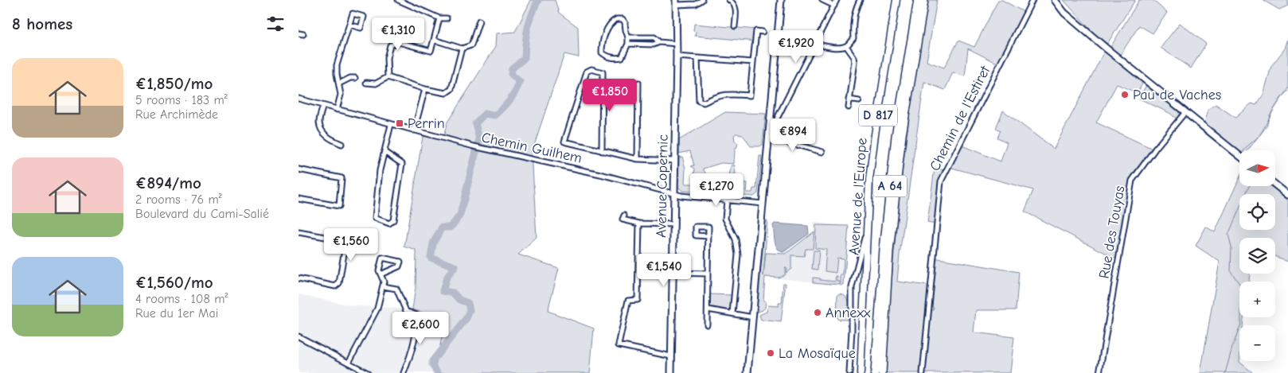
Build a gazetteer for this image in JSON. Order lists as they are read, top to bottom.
{
  "streets": {
    "highway": ["A 64"],
    "main road": ["D 817", "Avenue de l'Europe"],
    "street": [
      "Chemin de l'Estiret",
      "Chemin Guilhem",
      "Avenue Copernic",
      "Rue des Touyas"
    ]
  },
  "crossings": [
    ["Chemin Guilhem", "Avenue Copernic"]
  ],
  "places": {
    "other": ["Pau de Vaches", "Annexx", "La Mosaïque"],
    "transit": ["Perrin"]
  },
  "north": "right",
  "page": {
    "heading": "8 homes",
    "price": [
      "€1,310",
      "€1,920",
      "€1,850",
      "€894",
      "€1,270",
      "€1,560",
      "€1,540",
      "€2,600"
    ],
    "list": [
      {
        "name": "€1,850/mo",
        "note": "5 rooms · 183 m² · Rue Archimède"
      },
      {
        "name": "€894/mo",
        "note": "2 rooms · 76 m² · Boulevard du Cami-Salié"
      },
      {
        "name": "€1,560/mo",
        "note": "4 rooms · 108 m² · Rue du 1er Mai"
      }
    ],
    "map_buttons": ["+", "−"]
  }
}
